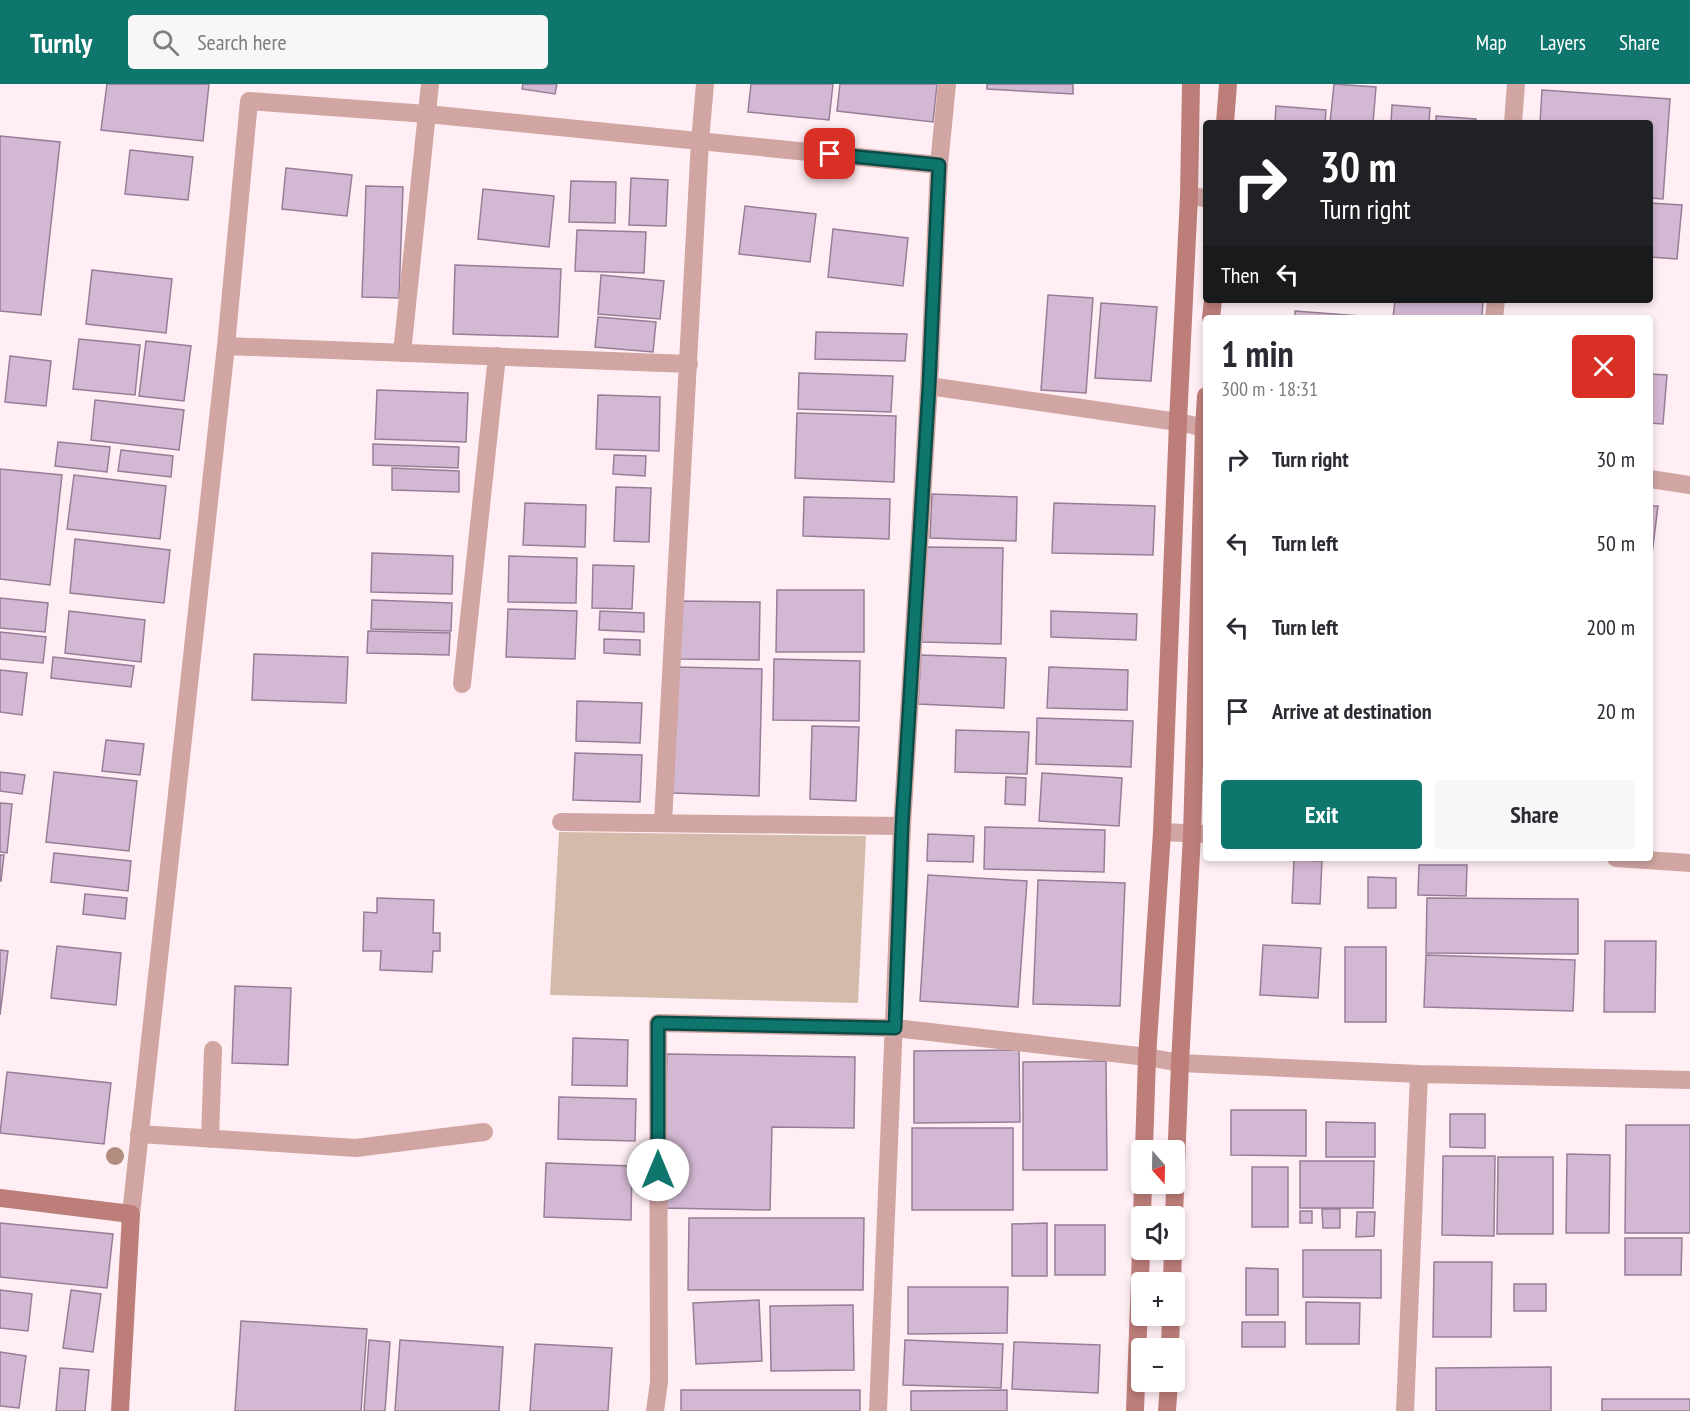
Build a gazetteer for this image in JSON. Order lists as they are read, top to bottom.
{
  "north": "bottom",
  "page": {
    "header": "Turnly",
    "search": "Search here",
    "nav": ["Map", "Layers", "Share"],
    "turn": ["30 m", "Turn right"],
    "then": "Then",
    "heading": ["1 min", "300 m · 18:31"],
    "list": [
      {
        "name": "Turn right",
        "value": "30 m"
      },
      {
        "name": "Turn left",
        "value": "50 m"
      },
      {
        "name": "Turn left",
        "value": "200 m"
      },
      {
        "name": "Arrive at destination",
        "value": "20 m"
      }
    ],
    "buttons": ["Exit", "Share"],
    "map_buttons": ["+", "−"]
  }
}
